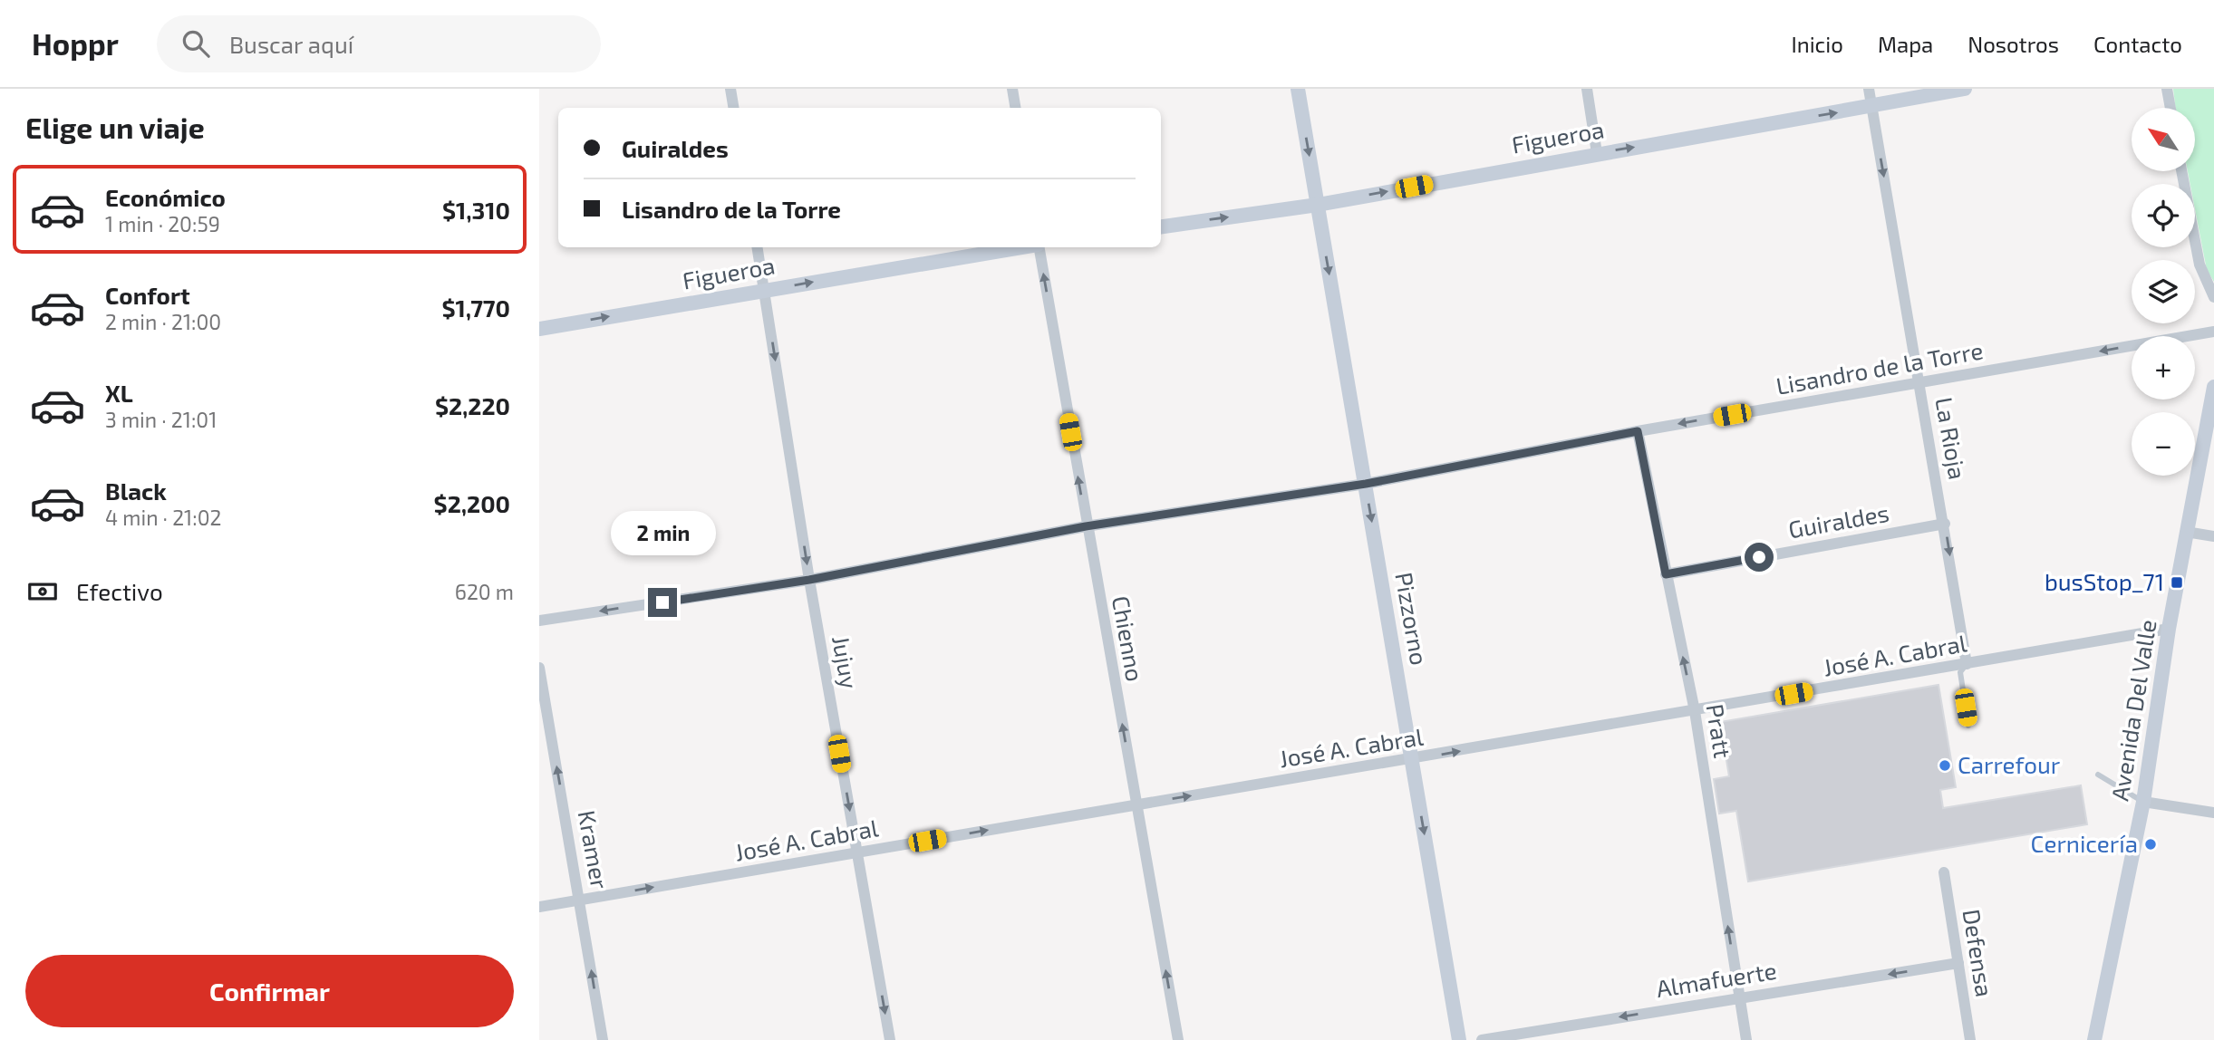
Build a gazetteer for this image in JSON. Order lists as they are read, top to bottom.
{
  "streets": {
    "street": [
      "Figueroa",
      "Lisandro de la Torre",
      "La Rioja",
      "Guiraldes",
      "Pizzorno",
      "Chienno",
      "José A. Cabral",
      "Jujuy",
      "Avenida Del Valle",
      "Pratt",
      "Kramer",
      "Defensa",
      "Almafuerte"
    ]
  },
  "crossings": [
    ["Figueroa", "La Rioja"],
    ["Figueroa", "Pizzorno"],
    ["Figueroa", "Jujuy"],
    ["Lisandro de la Torre", "La Rioja"],
    ["Lisandro de la Torre", "Pizzorno"],
    ["Lisandro de la Torre", "Chienno"],
    ["Lisandro de la Torre", "Jujuy"],
    ["Lisandro de la Torre", "Pratt"],
    ["La Rioja", "Guiraldes"],
    ["La Rioja", "José A. Cabral"],
    ["Guiraldes", "Pratt"],
    ["Pizzorno", "José A. Cabral"],
    ["Chienno", "José A. Cabral"],
    ["José A. Cabral", "Jujuy"],
    ["José A. Cabral", "Avenida Del Valle"],
    ["José A. Cabral", "Pratt"],
    ["José A. Cabral", "Kramer"],
    ["Pratt", "Almafuerte"],
    ["Defensa", "Almafuerte"]
  ],
  "one_way": [
    "Figueroa",
    "Lisandro de la Torre",
    "La Rioja",
    "Pizzorno",
    "Chienno",
    "José A. Cabral",
    "Jujuy",
    "Pratt",
    "Kramer",
    "Almafuerte"
  ],
  "places": {
    "transit": ["busStop_71"],
    "other": ["Carrefour", "Cernicería"]
  },
  "north": "top left",
  "page": {
    "header": "Hoppr",
    "search": "Buscar aquí",
    "nav": [
      "Inicio",
      "Mapa",
      "Nosotros",
      "Contacto"
    ],
    "heading": "Elige un viaje",
    "map_buttons": ["+", "−"],
    "banner": ["Guiraldes", "Lisandro de la Torre"],
    "list": [
      {
        "name": "Económico",
        "note": "1 min · 20:59",
        "value": "$1,310"
      },
      {
        "name": "Confort",
        "note": "2 min · 21:00",
        "value": "$1,770"
      },
      {
        "name": "XL",
        "note": "3 min · 21:01",
        "value": "$2,220"
      },
      {
        "name": "Black",
        "note": "4 min · 21:02",
        "value": "$2,200"
      }
    ],
    "bubble": "2 min",
    "pay": ["Efectivo", "620 m"],
    "buttons": "Confirmar"
  }
}
